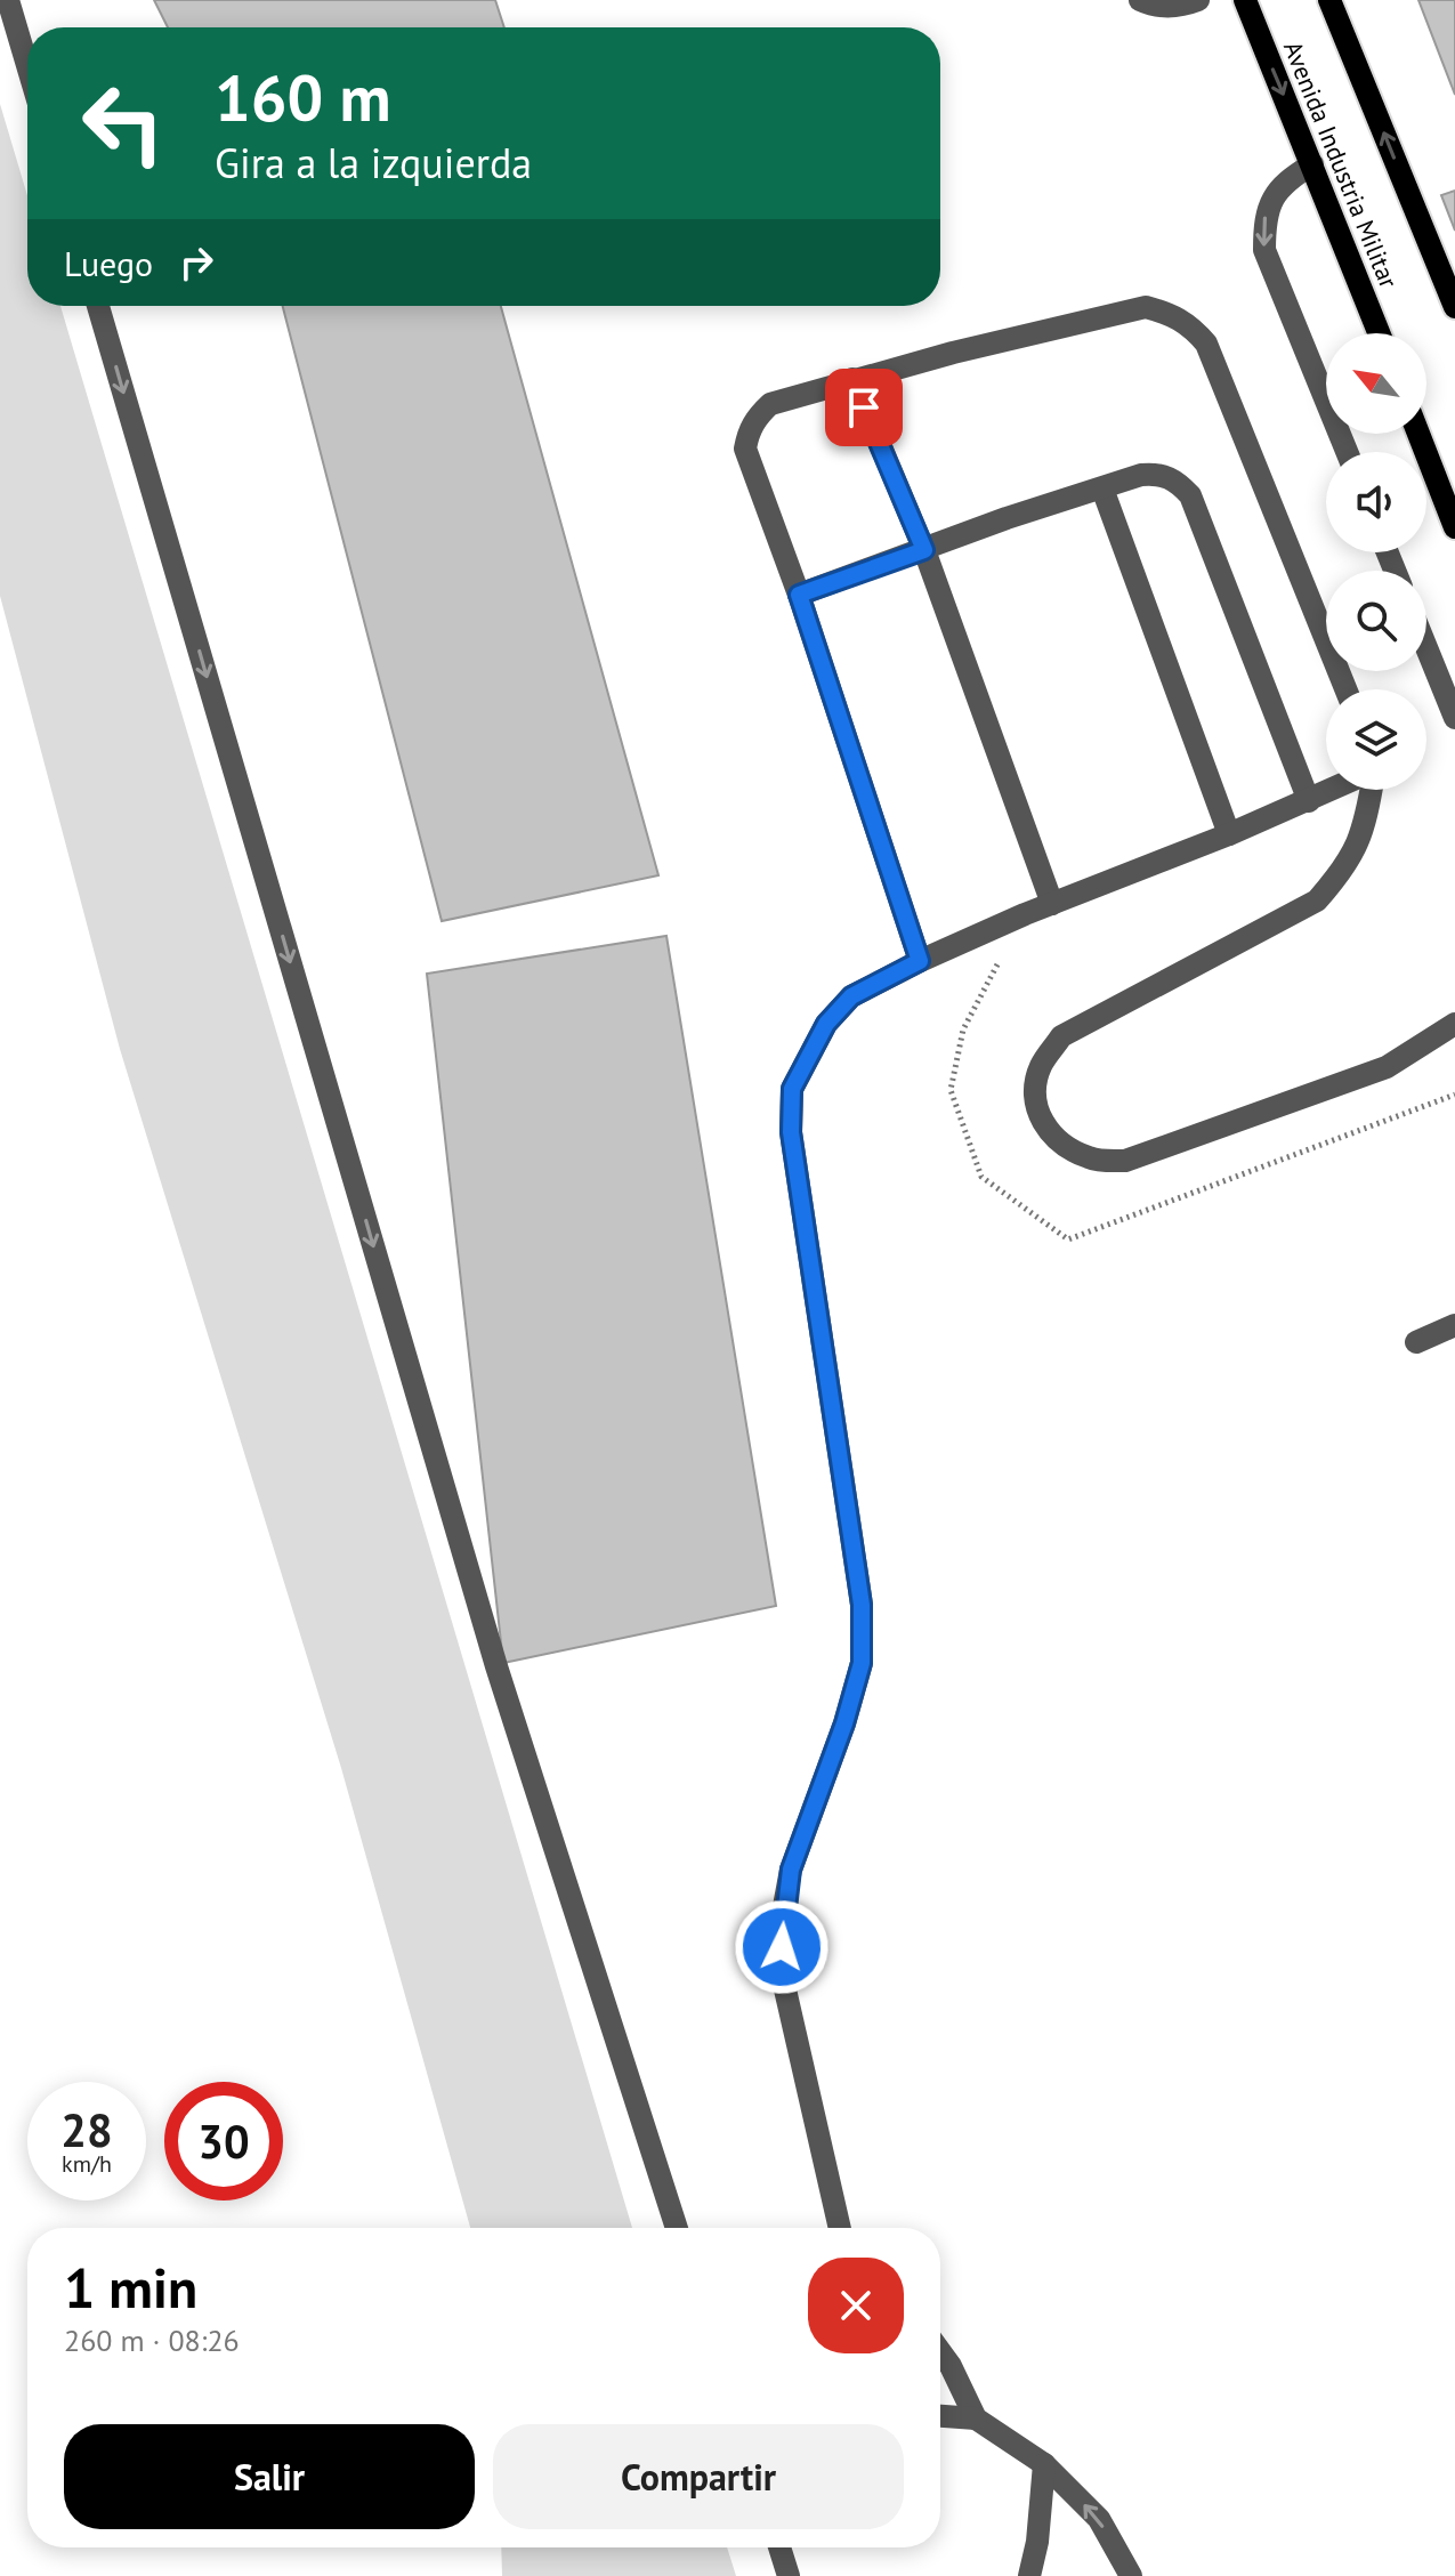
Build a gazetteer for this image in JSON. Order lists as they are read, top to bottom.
{
  "streets": {
    "main road": ["Avenida Industria Militar"]
  },
  "north": "top left",
  "page": {
    "turn": ["160 m", "Gira a la izquierda"],
    "then": "Luego",
    "speed": "28 km/h",
    "limit": "30",
    "heading": ["1 min", "260 m · 08:26"],
    "buttons": ["Salir", "Compartir"]
  }
}
